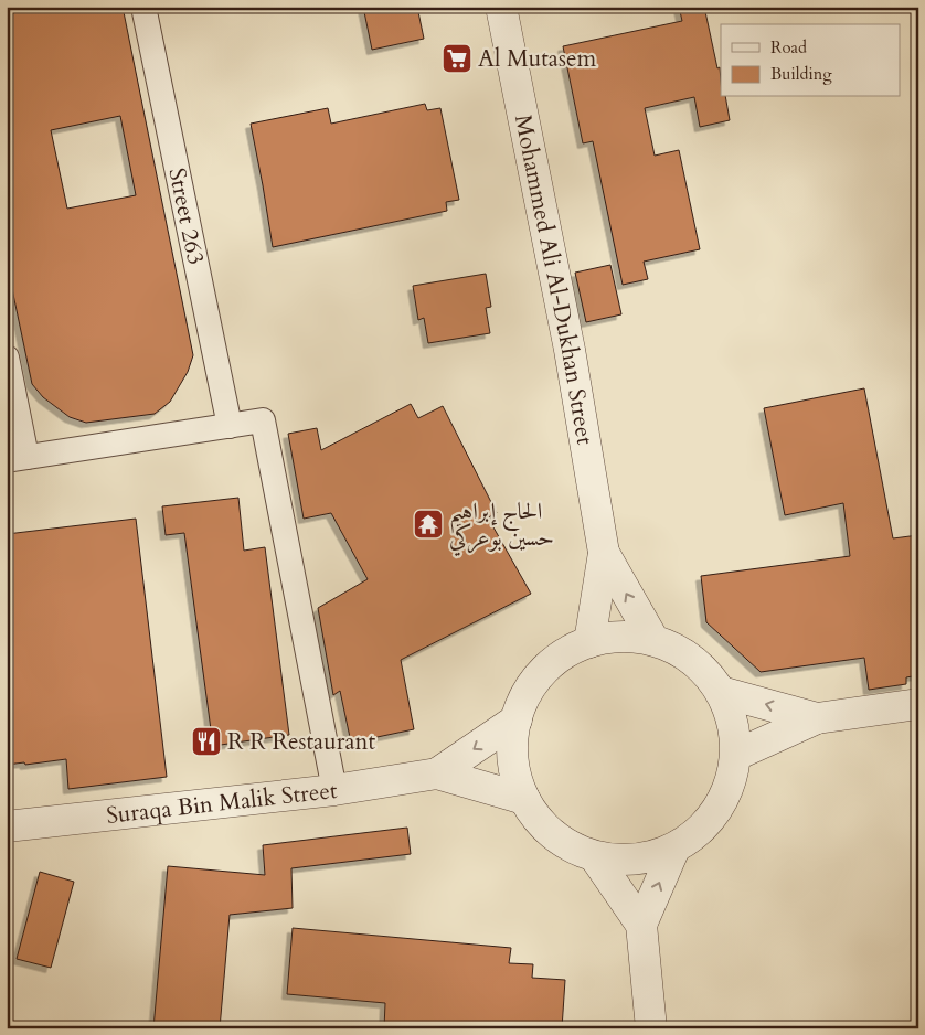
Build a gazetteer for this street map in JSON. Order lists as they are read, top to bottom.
{
  "streets": {
    "street": ["Street 263", "Mohammed Ali Al-Dukhan Street", "Suraqa Bin Malik Street"]
  },
  "places": {
    "supermarket": ["Al Mutasem"],
    "temple": ["الحاج إبراهيم حسين بوعركي"],
    "restaurant": ["R R Restaurant"]
  },
  "legend": ["Road", "Building"]
}
